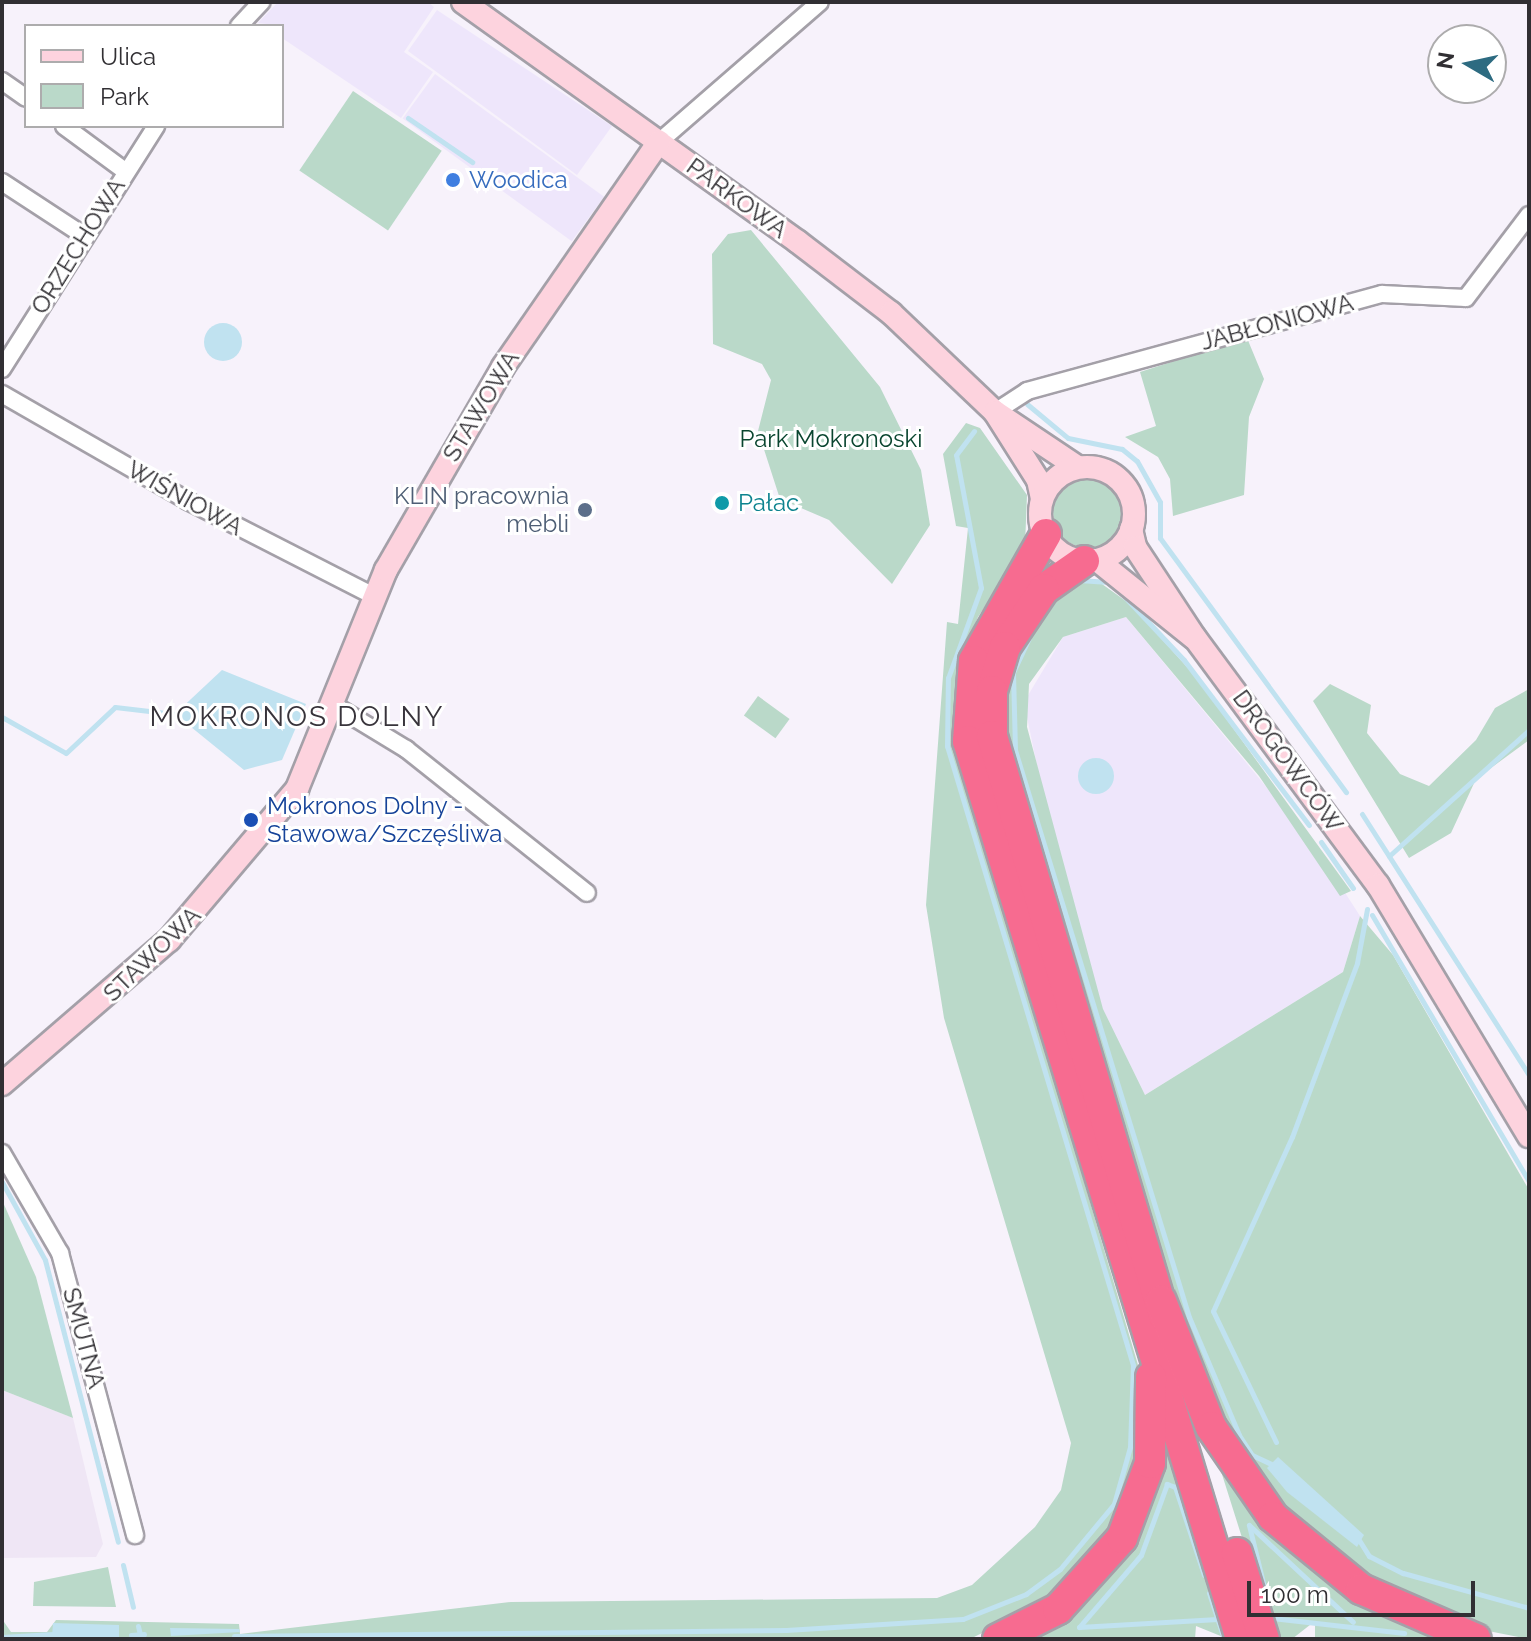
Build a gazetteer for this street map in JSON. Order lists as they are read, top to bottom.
{
  "streets": {
    "main road": ["PARKOWA", "STAWOWA", "DROGOWCÓW"],
    "street": [
      "ORZECHOWA",
      "JABŁONIOWA",
      "WIŚNIOWA",
      "SMUTNA"
    ]
  },
  "crossings": [
    ["PARKOWA", "JABŁONIOWA"],
    ["PARKOWA", "STAWOWA"],
    ["PARKOWA", "DROGOWCÓW"],
    ["STAWOWA", "WIŚNIOWA"]
  ],
  "districts": ["MOKRONOS DOLNY"],
  "parks": ["Park Mokronoski"],
  "places": [
    "Woodica",
    "Pałac",
    "KLIN pracownia mebli",
    "Mokronos Dolny - Stawowa/Szczęśliwa"
  ],
  "legend": ["Ulica", "Park"],
  "scale_bar": "100 m",
  "north": "left"
}
